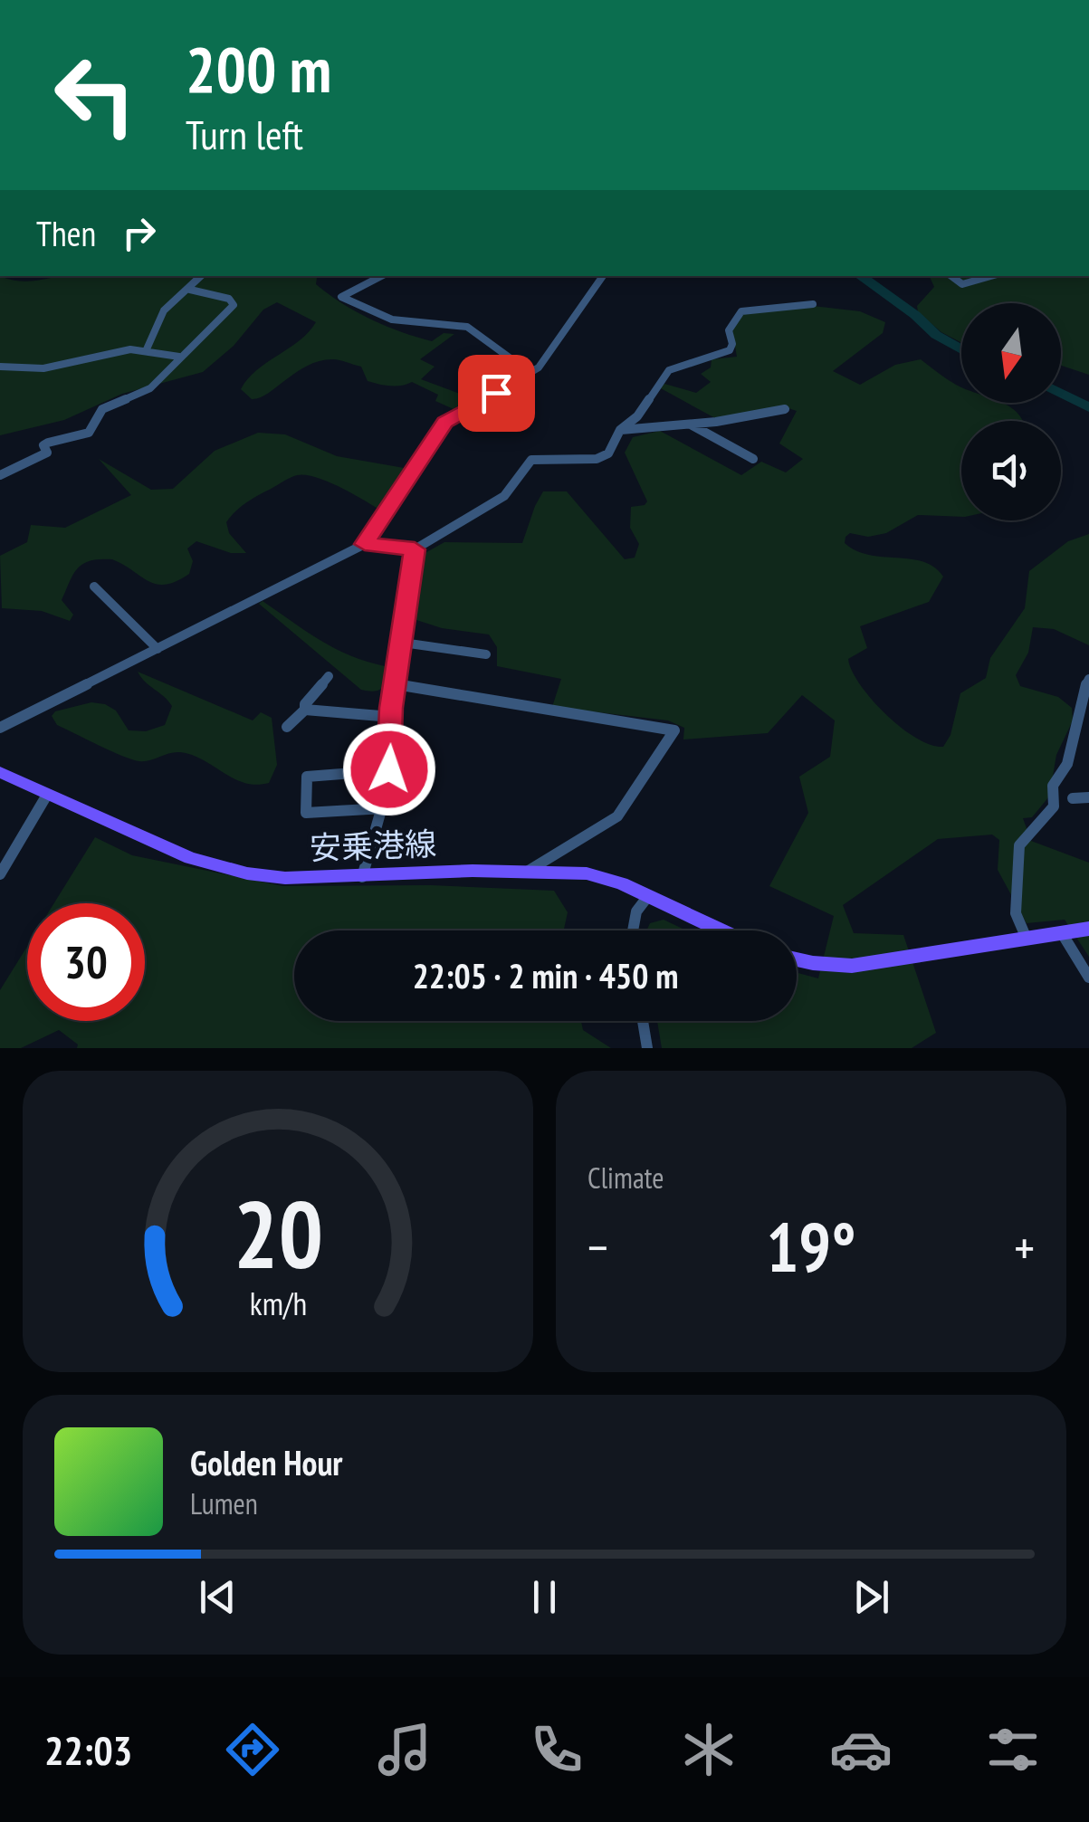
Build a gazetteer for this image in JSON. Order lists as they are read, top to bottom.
{
  "streets": {
    "main road": ["安乗港線"]
  },
  "north": "bottom",
  "page": {
    "turn": ["200 m", "Turn left"],
    "then": "Then",
    "limit": "30",
    "trip": "22:05 · 2 min · 450 m",
    "tile": "Climate",
    "heat": ["−", "19°", "+"],
    "song": ["Golden Hour", "Lumen"],
    "tabs": "22:03",
    "gauge": ["20", "km/h"]
  }
}
